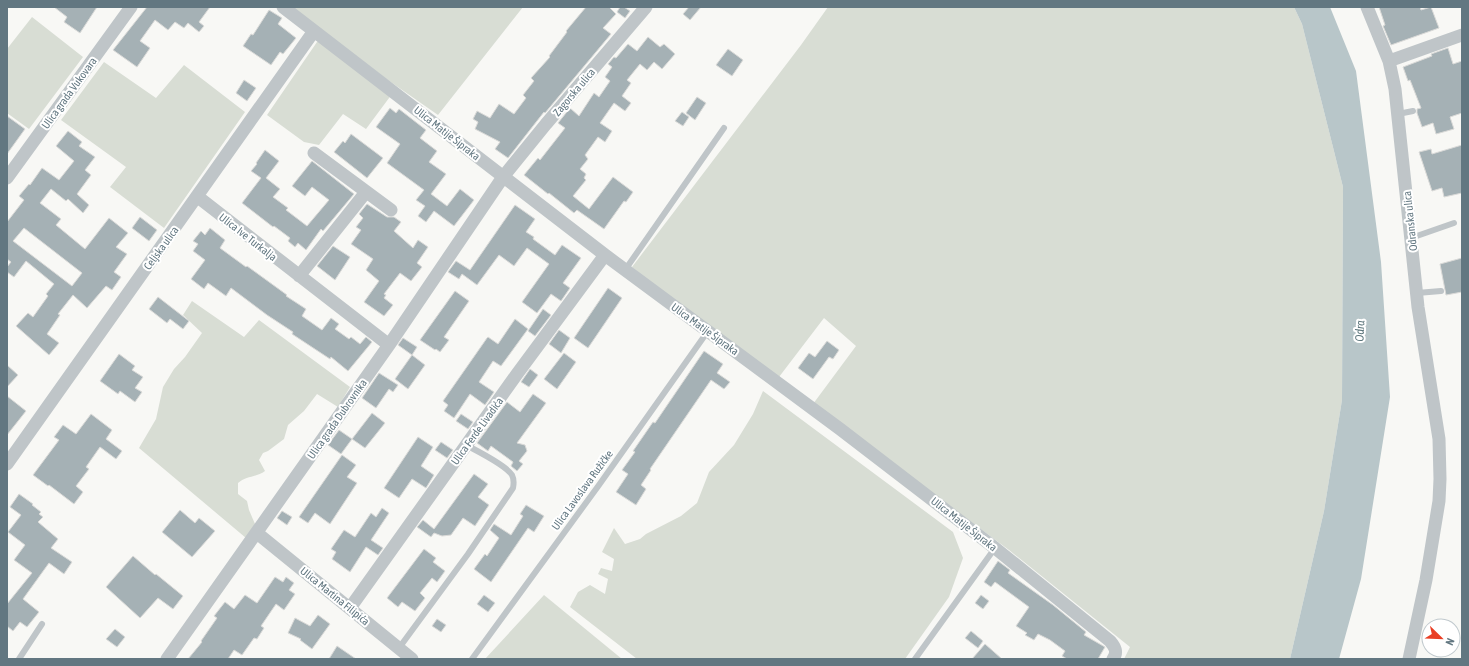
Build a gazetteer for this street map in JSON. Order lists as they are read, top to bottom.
{
  "streets": {
    "street": [
      "Zagorska ulica",
      "Ulica grada Vukovara",
      "Ulica Matije Šipraka",
      "Odranska ulica",
      "Ulica Ive Turkalja",
      "Celjska ulica",
      "Ulica grada Dubrovnika",
      "Ulica Ferde Livadića",
      "Ulica Martina Filipića"
    ],
    "lane": ["Ulica Lavoslava Ružičke"]
  },
  "crossings": [
    ["Zagorska ulica", "Ulica Matije Šipraka"],
    ["Zagorska ulica", "Ulica grada Dubrovnika"],
    ["Ulica Matije Šipraka", "Celjska ulica"],
    ["Ulica Matije Šipraka", "Ulica grada Dubrovnika"],
    ["Ulica Matije Šipraka", "Ulica Ferde Livadića"],
    ["Ulica Matije Šipraka", "Ulica Lavoslava Ružičke"],
    ["Ulica Ive Turkalja", "Celjska ulica"],
    ["Ulica Ive Turkalja", "Ulica grada Dubrovnika"],
    ["Ulica grada Dubrovnika", "Ulica Martina Filipića"],
    ["Ulica Ferde Livadića", "Ulica Martina Filipića"]
  ],
  "water": ["Odra"],
  "north": "bottom right"
}
